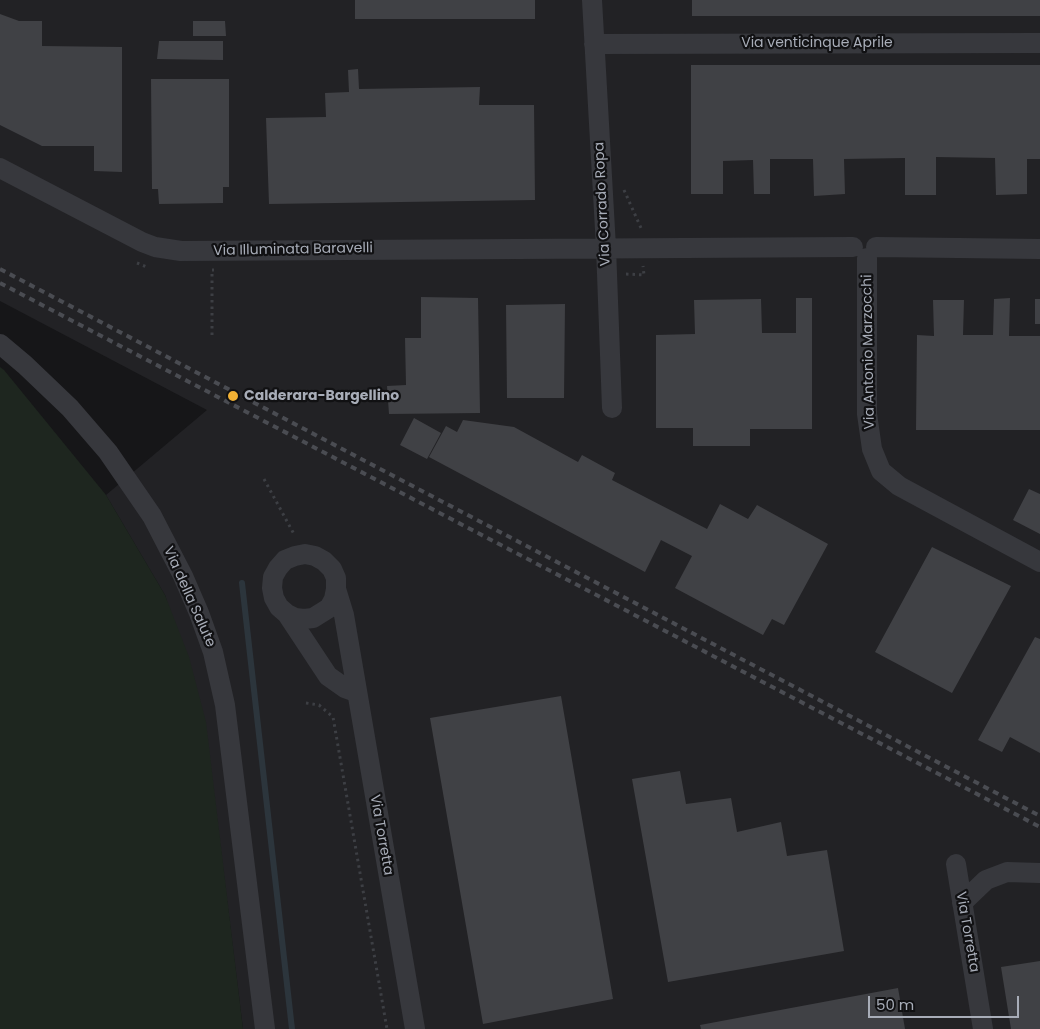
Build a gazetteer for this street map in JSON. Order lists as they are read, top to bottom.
{
  "streets": {
    "street": [
      "Via venticinque Aprile",
      "Via Corrado Ropa",
      "Via Illuminata Baravelli",
      "Via Antonio Marzocchi",
      "Via della Salute",
      "Via Torretta"
    ]
  },
  "crossings": [
    ["Via venticinque Aprile", "Via Corrado Ropa"],
    ["Via Corrado Ropa", "Via Illuminata Baravelli"]
  ],
  "places": ["Calderara-Bargellino"],
  "scale_bar": "50 m"
}
